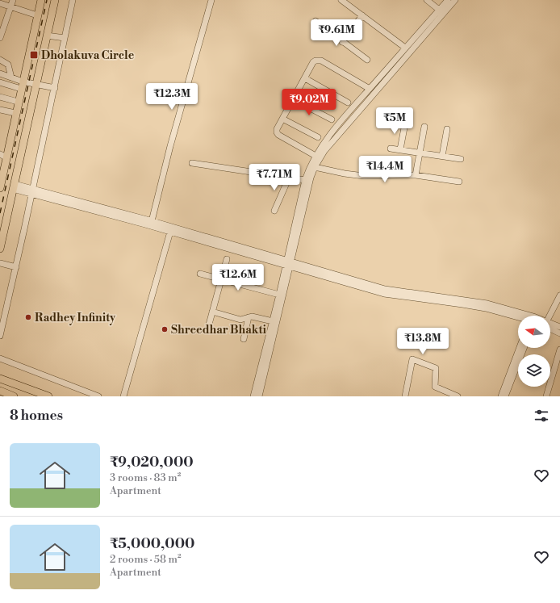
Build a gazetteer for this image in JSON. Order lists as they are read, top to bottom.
{
  "places": {
    "transit": ["Dholakuva Circle"],
    "other": ["Radhey Infinity", "Shreedhar Bhakti"]
  },
  "north": "left",
  "page": {
    "price": [
      "₹9.61M",
      "₹12.3M",
      "₹9.02M",
      "₹5M",
      "₹14.4M",
      "₹7.71M",
      "₹12.6M",
      "₹13.8M"
    ],
    "heading": "8 homes",
    "list": [
      {
        "name": "₹9,020,000",
        "note": "3 rooms · 83 m² · Apartment"
      },
      {
        "name": "₹5,000,000",
        "note": "2 rooms · 58 m² · Apartment"
      }
    ]
  }
}
